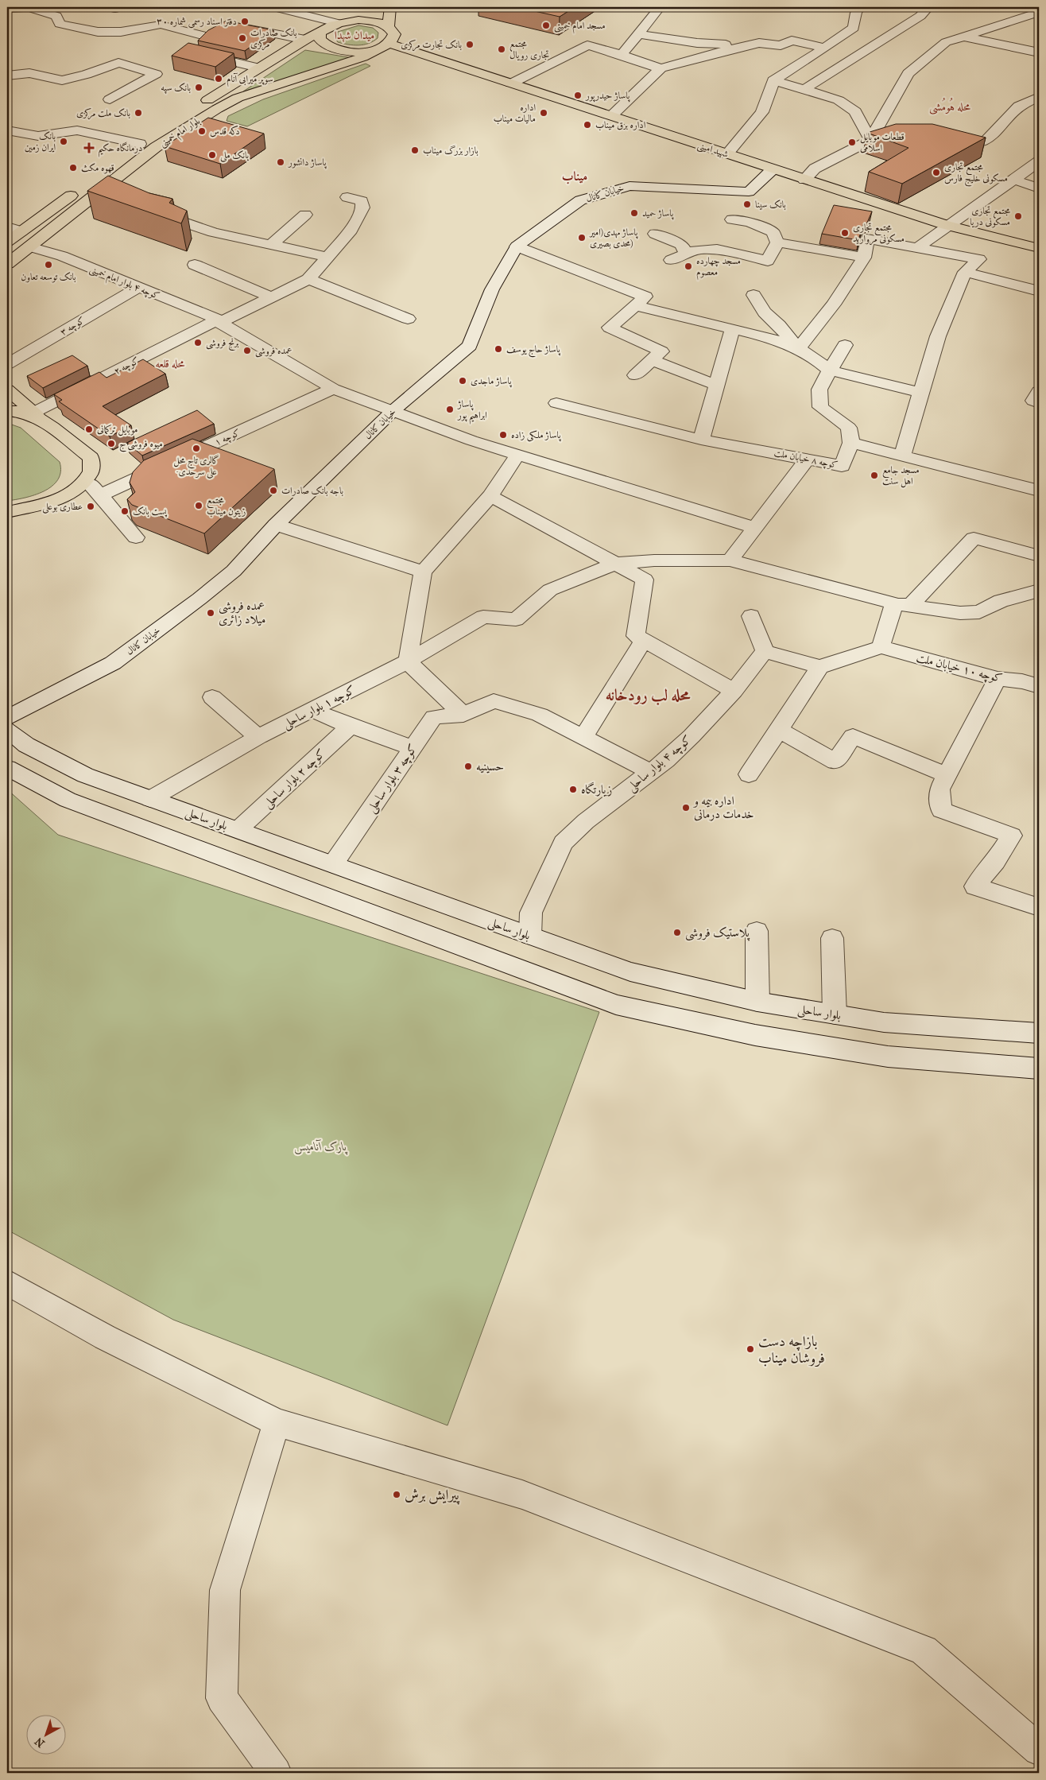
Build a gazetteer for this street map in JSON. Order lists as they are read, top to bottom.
{
  "streets": {
    "main road": ["بلوار امام خمینی", "شهید امینی"],
    "street": [
      "خیابان کانال",
      "کوچه ۴ بلوار امام خمینی",
      "کوچه ۳",
      "کوچه ۲",
      "کوچه ۱",
      "کوچه ۸ خیابان ملت",
      "کوچه ۱۰ خیابان ملت",
      "کوچه ۱ بلوار ساحلی",
      "کوچه ۴ بلوار ساحلی",
      "کوچه ۲ بلوار ساحلی",
      "کوچه ۳ بلوار ساحلی",
      "بلوار ساحلی"
    ]
  },
  "crossings": [
    ["بلوار امام خمینی", "شهید امینی"],
    ["بلوار امام خمینی", "کوچه ۴ بلوار امام خمینی"],
    ["شهید امینی", "خیابان کانال"],
    ["خیابان کانال", "کوچه ۴ بلوار امام خمینی"],
    ["کوچه ۴ بلوار امام خمینی", "کوچه ۳"],
    ["کوچه ۴ بلوار امام خمینی", "کوچه ۲"],
    ["کوچه ۴ بلوار امام خمینی", "کوچه ۱"],
    ["کوچه ۱ بلوار ساحلی", "بلوار ساحلی"],
    ["کوچه ۴ بلوار ساحلی", "بلوار ساحلی"],
    ["کوچه ۲ بلوار ساحلی", "بلوار ساحلی"],
    ["کوچه ۳ بلوار ساحلی", "بلوار ساحلی"]
  ],
  "districts": [
    "میدان شهدا",
    "محله هُومُشی",
    "میناب",
    "محله قلعه",
    "محله لب رودخانه"
  ],
  "parks": ["پارک آنامیس"],
  "places": {
    "other": [
      "دفتر اسناد رسمی شماره ۳۰",
      "مسجد امام خمینی",
      "بانک صادرات مرکزی",
      "بانک تجارت مرکزی",
      "مجتمع تجاری رویال",
      "سوپر میرابی آنام",
      "بانک سپه",
      "پاساژ حیدرپور",
      "بانک ملت مرکزی",
      "اداره مالیات میناب",
      "اداره برق میناب",
      "دکه قدس",
      "بانک ایران زمین",
      "قطعات موبایل اسلامی",
      "بازار بزرگ میناب",
      "بانک ملی",
      "پاساژ دانشور",
      "قهوه مکث",
      "مجتمع تجاری مسکونی خلیج فارس",
      "بانک سینا",
      "پاساژ حمید",
      "مجتمع تجاری مسکونی دریا",
      "مجتمع تجاری مسکونی مروارید",
      "پاساژ مهدی(امیر محدی بصیری)",
      "بانک توسعه تعاون",
      "مسجد چهارده معصوم",
      "برنج فروشی",
      "پاساژ حاج یوسف",
      "عمده فروشی",
      "پاساژ ماجدی",
      "پاساژ ابراهیم پور",
      "موبایل ترکمانی",
      "پاساژ ملکی زاده",
      "میوه فروشی ج",
      "گالری تاج محل -علی سرحدی",
      "مسجد جامع اهل سنت",
      "باجه بانک صادرات",
      "مجتمع زیتون میناب",
      "عطاری بوعلی",
      "پست بانک",
      "عمده فروشی میلاد زائری",
      "حسینیه",
      "زیارتگاه",
      "اداره بیمه و خدمات درمانی",
      "پلاستیک فروشی",
      "بازاچه دست فروشان میناب",
      "پیرایش برش"
    ],
    "health": ["درمانگاه حکیم"]
  },
  "north": "bottom left"
}
